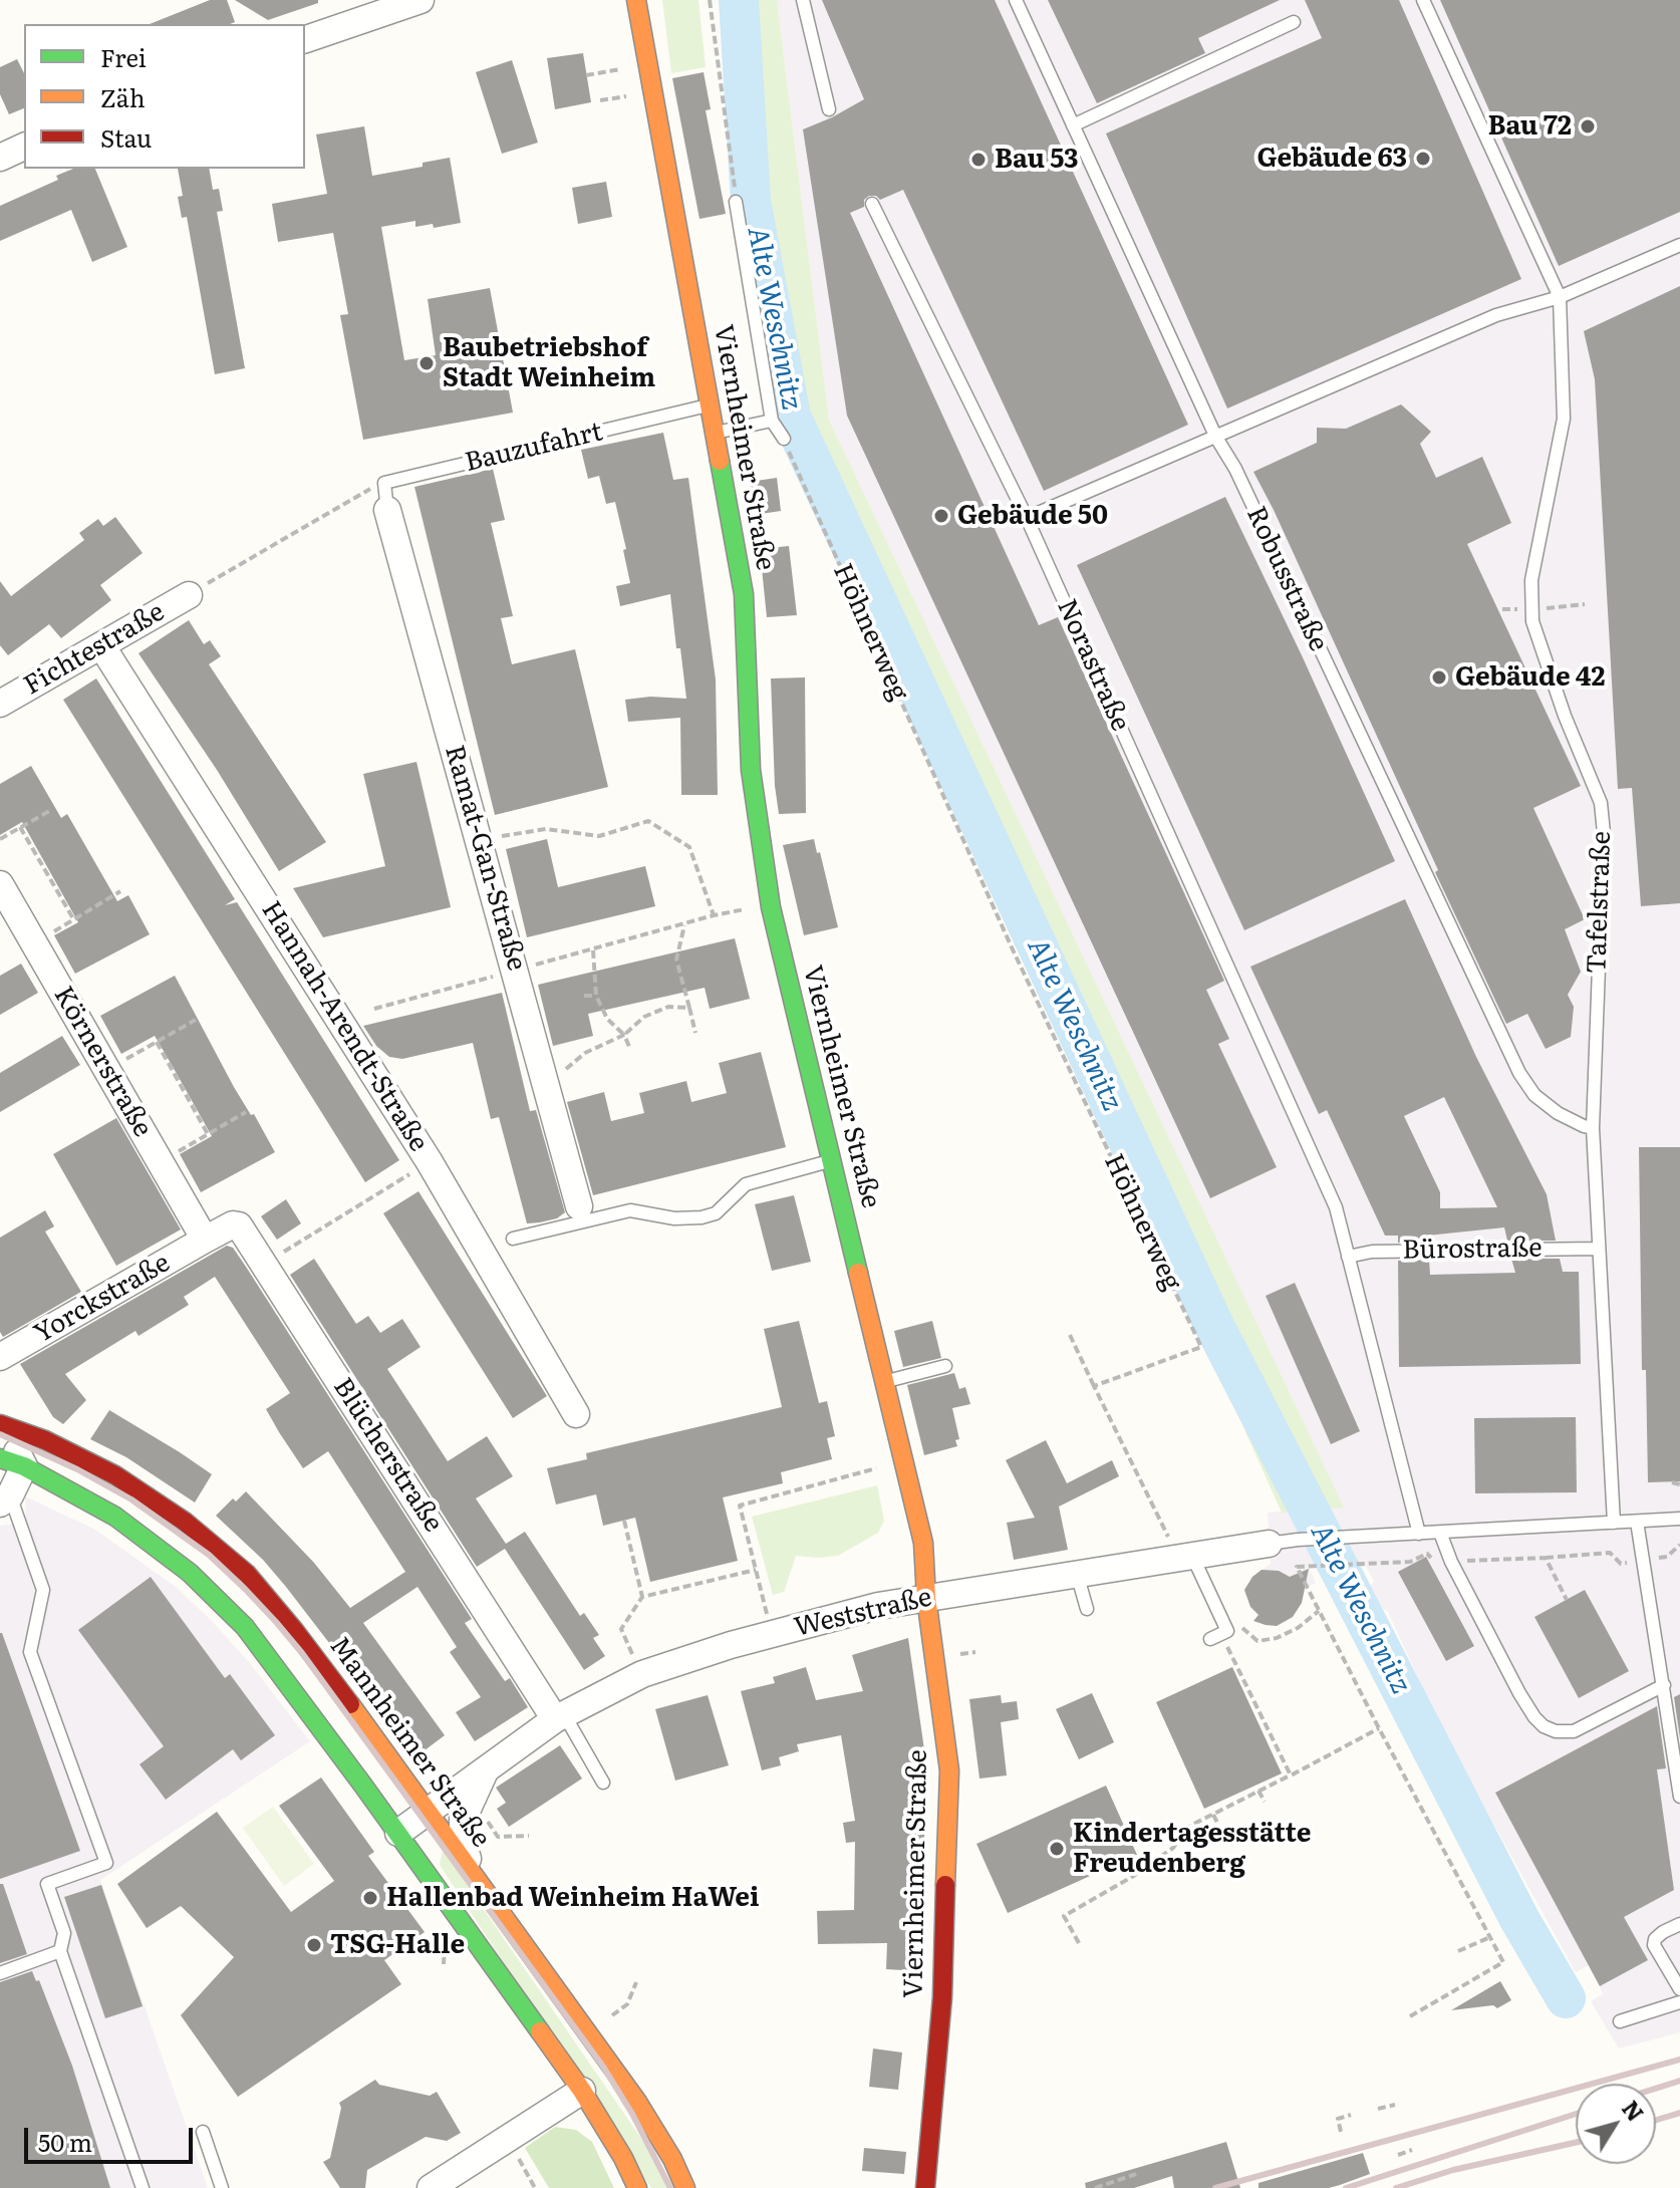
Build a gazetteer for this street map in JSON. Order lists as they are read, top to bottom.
{
  "streets": {
    "street": [
      "Viernheimer Straße",
      "Fichtestraße",
      "Ramat-Gan-Straße",
      "Hannah-Arendt-Straße",
      "Körnerstraße",
      "Yorckstraße",
      "Blücherstraße",
      "Weststraße",
      "Mannheimer Straße"
    ],
    "lane": [
      "Bauzufahrt",
      "Robusstraße",
      "Norastraße",
      "Tafelstraße",
      "Bürostraße"
    ],
    "path": ["Höhnerweg"]
  },
  "crossings": [
    ["Bauzufahrt", "Viernheimer Straße"],
    ["Viernheimer Straße", "Weststraße"],
    ["Robusstraße", "Tafelstraße"],
    ["Fichtestraße", "Hannah-Arendt-Straße"],
    ["Norastraße", "Bürostraße"],
    ["Tafelstraße", "Bürostraße"],
    ["Körnerstraße", "Yorckstraße"],
    ["Körnerstraße", "Blücherstraße"],
    ["Yorckstraße", "Blücherstraße"],
    ["Blücherstraße", "Weststraße"],
    ["Weststraße", "Mannheimer Straße"]
  ],
  "water": ["Alte Weschnitz"],
  "places": [
    "Bau 72",
    "Gebäude 63",
    "Bau 53",
    "Baubetriebshof Stadt Weinheim",
    "Gebäude 50",
    "Gebäude 42",
    "Kindertagesstätte Freudenberg",
    "Hallenbad Weinheim HaWei",
    "TSG-Halle"
  ],
  "legend": ["Frei", "Zäh", "Stau"],
  "scale_bar": "50 m",
  "north": "top right"
}
